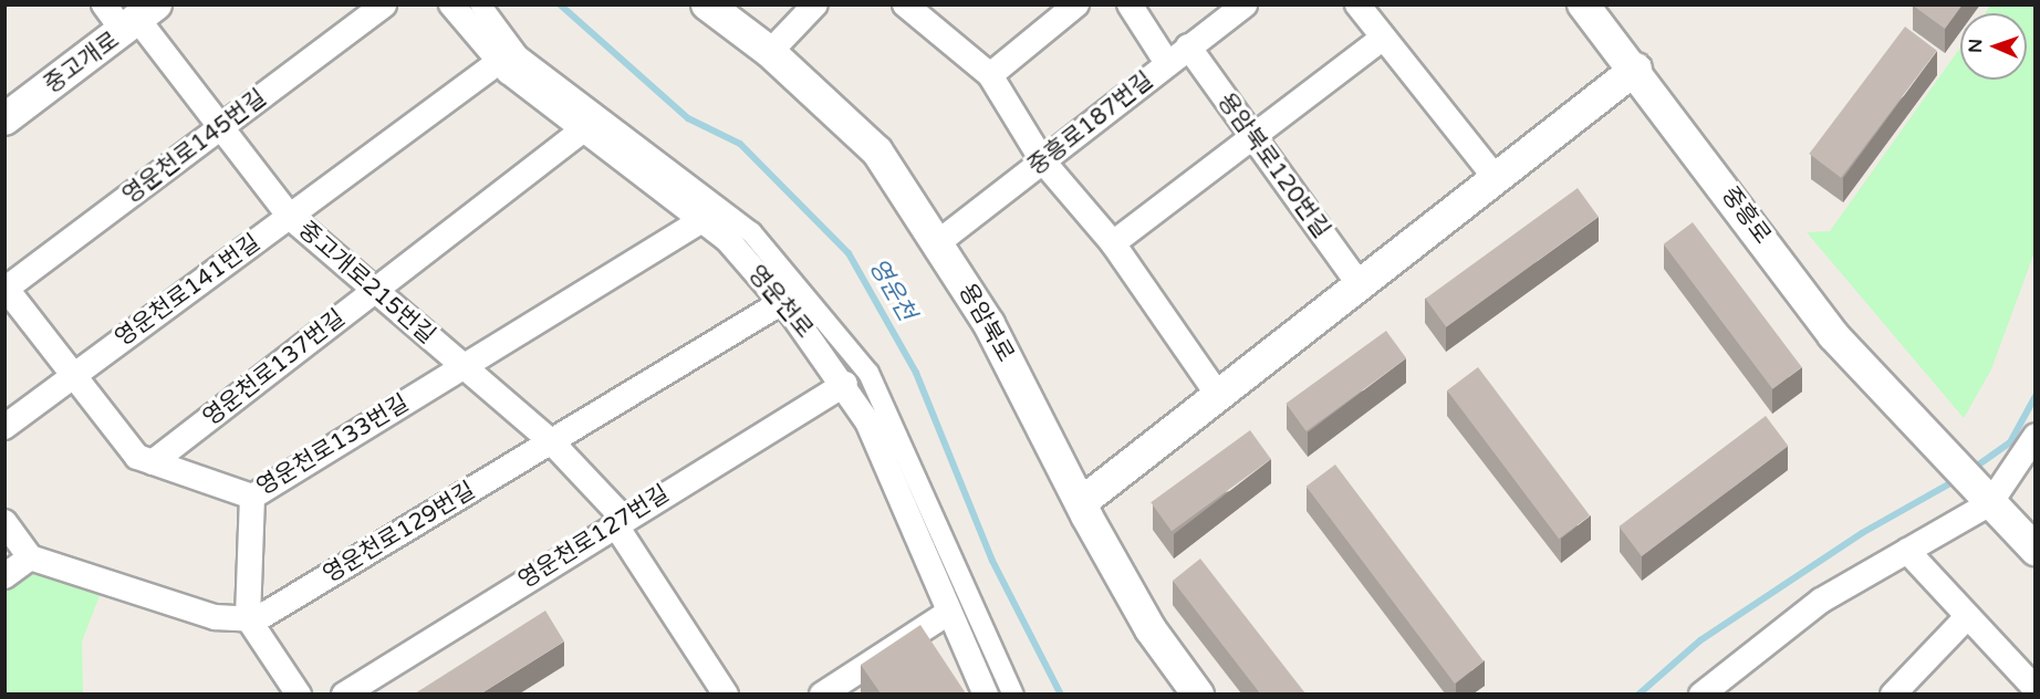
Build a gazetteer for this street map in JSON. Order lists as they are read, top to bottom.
{
  "streets": {
    "street": [
      "중고개로",
      "중흥로187번길",
      "영운천로145번길",
      "용암북로120번길",
      "중흥로",
      "중고개로215번길",
      "영운천로141번길",
      "영운천로",
      "용암북로",
      "영운천로137번길",
      "영운천로133번길",
      "영운천로129번길",
      "영운천로127번길"
    ]
  },
  "crossings": [
    ["중고개로", "중고개로215번길"],
    ["중흥로187번길", "용암북로120번길"],
    ["중흥로187번길", "용암북로"],
    ["영운천로145번길", "중고개로215번길"],
    ["영운천로145번길", "영운천로133번길"],
    ["중고개로215번길", "영운천로141번길"],
    ["중고개로215번길", "영운천로137번길"],
    ["중고개로215번길", "영운천로133번길"],
    ["중고개로215번길", "영운천로129번길"],
    ["중고개로215번길", "영운천로127번길"],
    ["영운천로141번길", "영운천로"],
    ["영운천로141번길", "영운천로133번길"],
    ["영운천로", "영운천로137번길"],
    ["영운천로", "영운천로133번길"],
    ["영운천로", "영운천로129번길"],
    ["영운천로", "영운천로127번길"],
    ["영운천로137번길", "영운천로133번길"]
  ],
  "water": ["영운천"],
  "north": "left"
}
